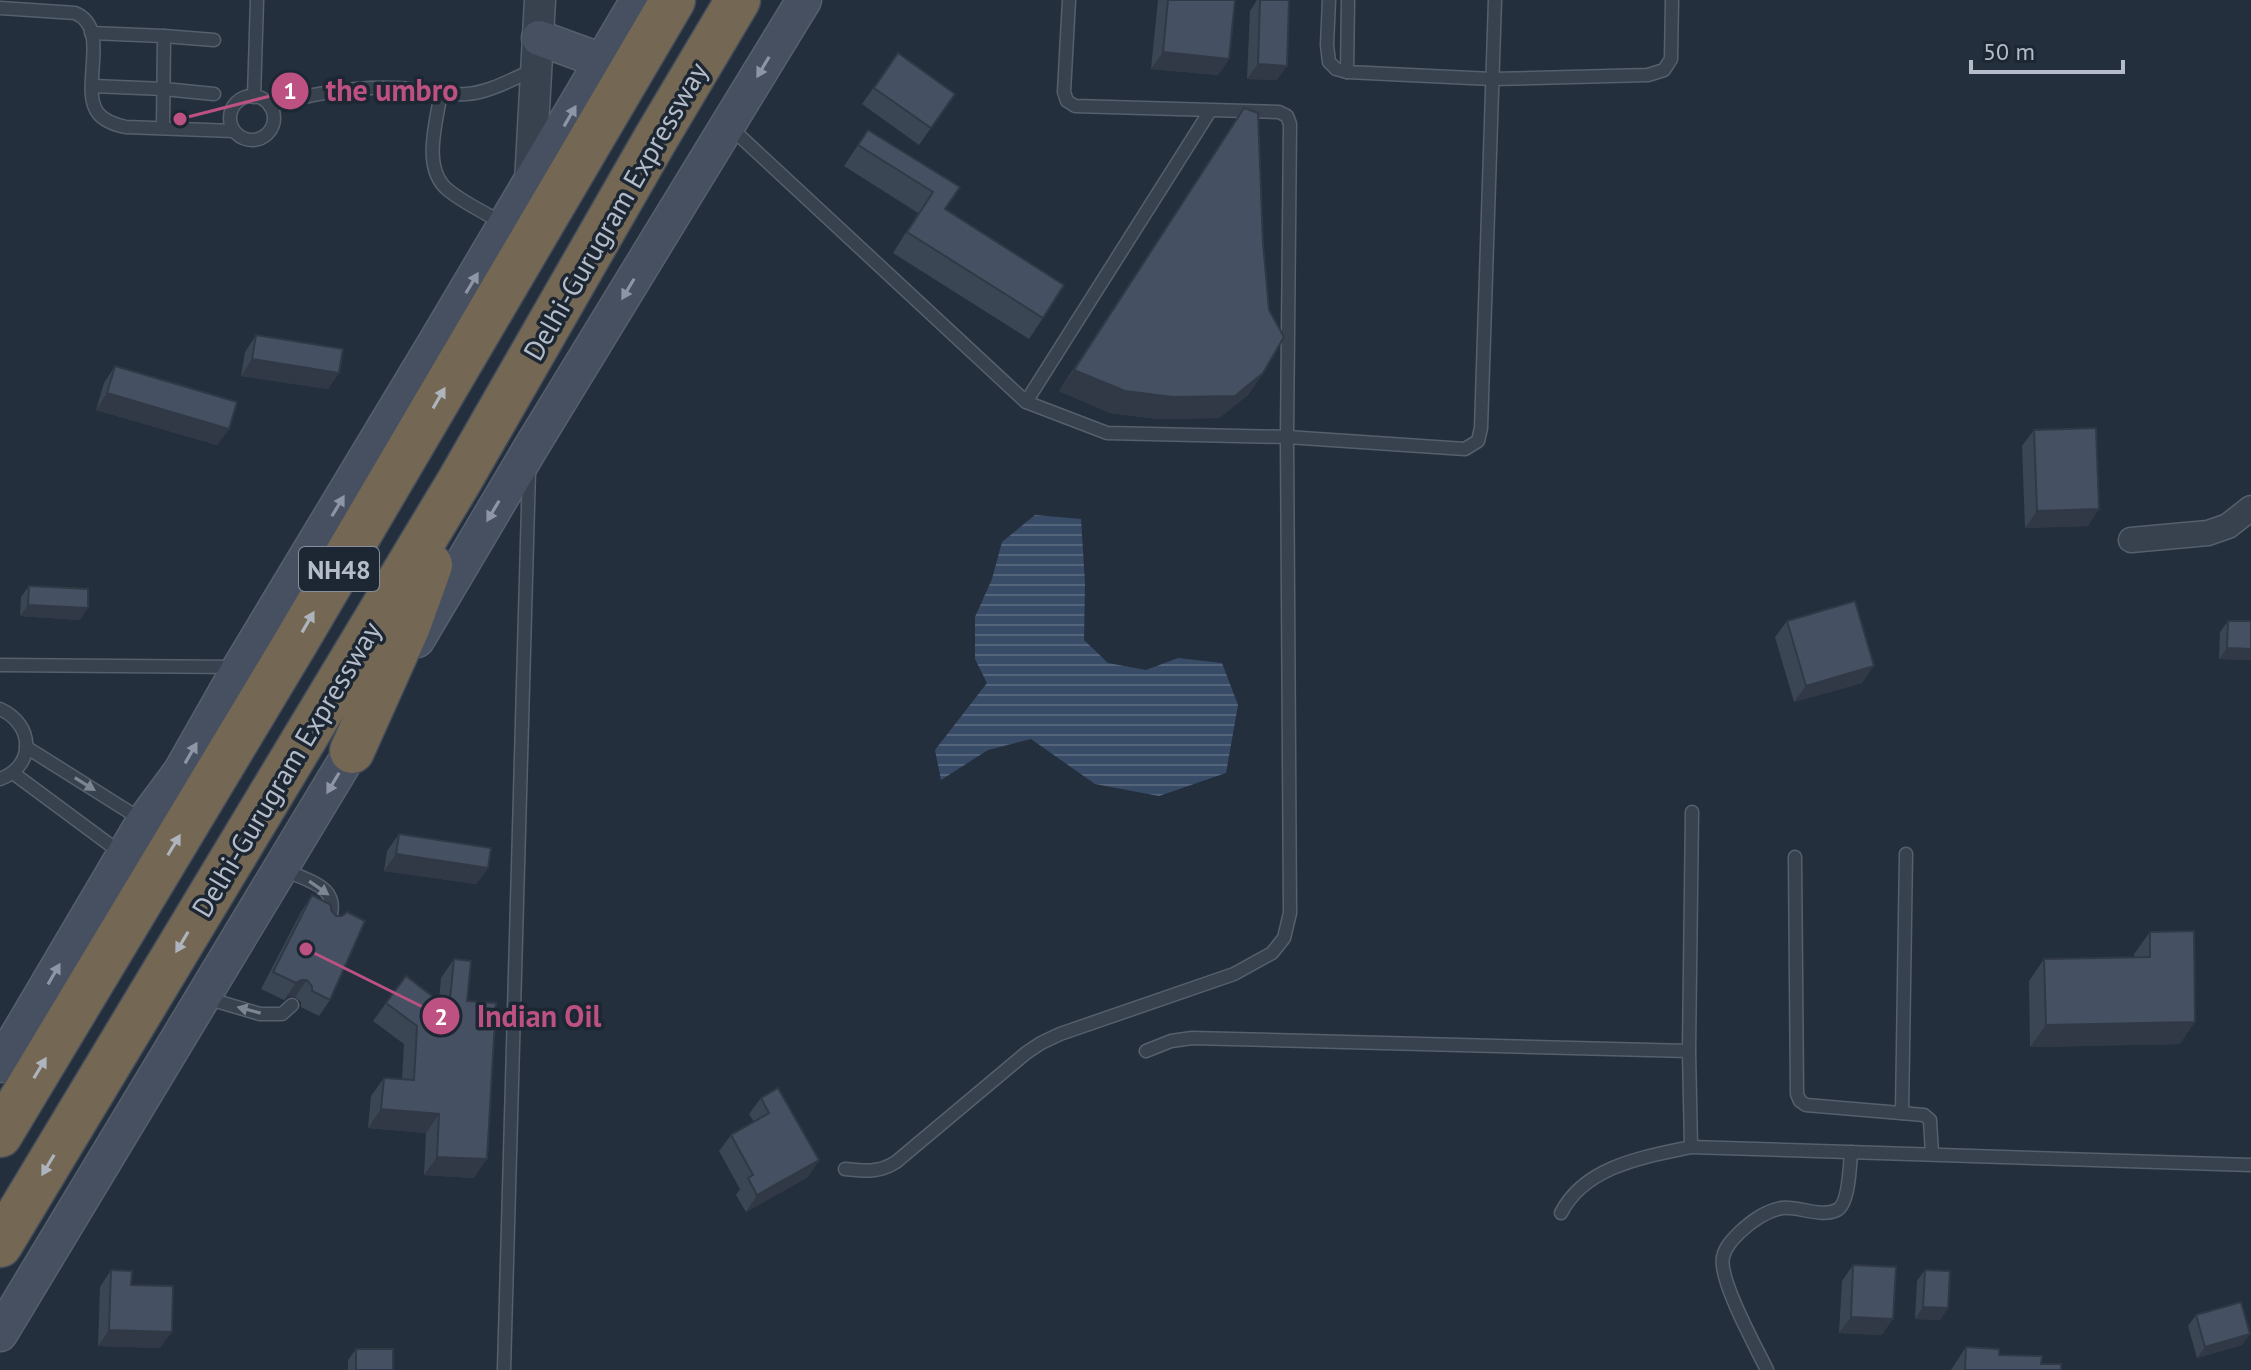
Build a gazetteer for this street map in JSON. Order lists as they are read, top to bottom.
{
  "streets": {
    "highway": ["Delhi-Gurugram Expressway", "NH48"]
  },
  "places": ["the umbro", "Indian Oil"],
  "scale_bar": "50 m"
}
